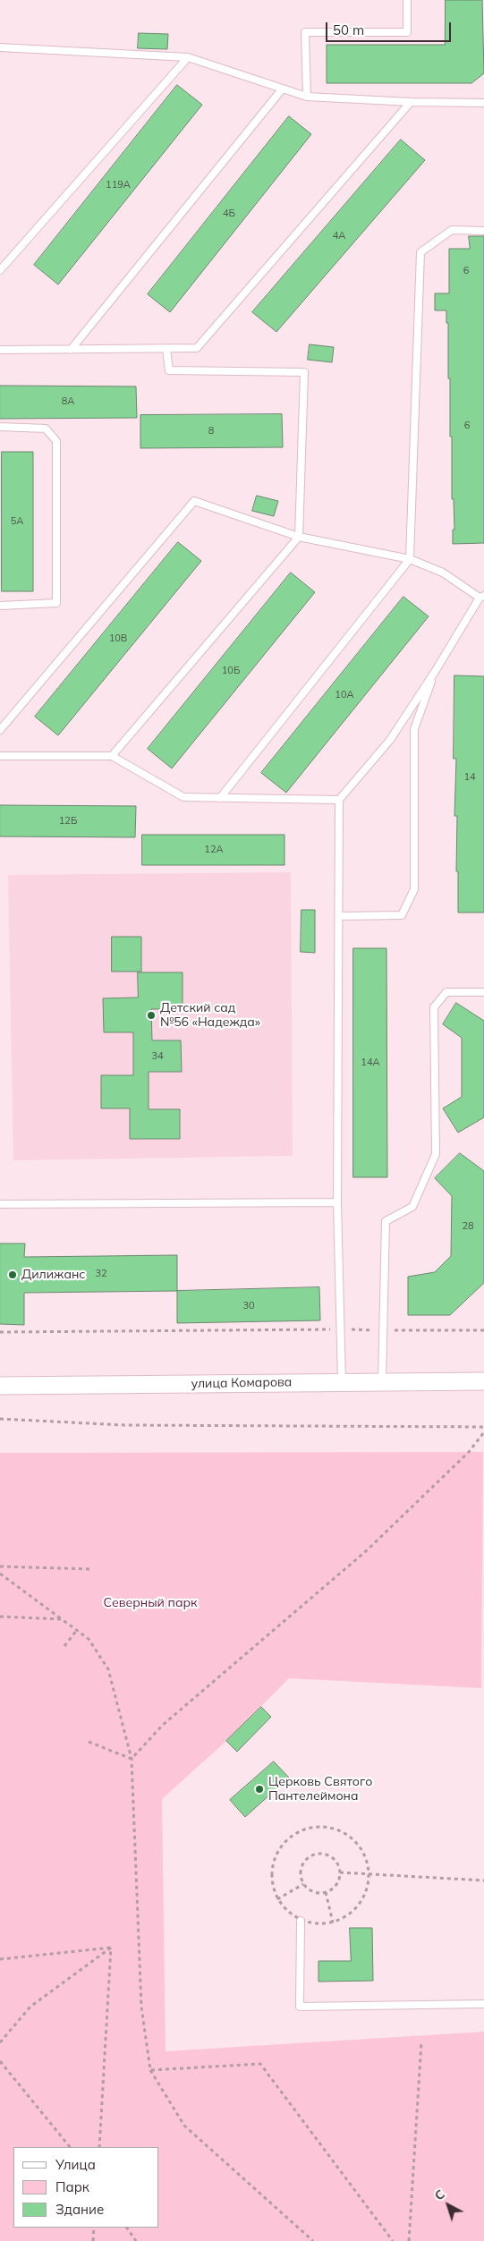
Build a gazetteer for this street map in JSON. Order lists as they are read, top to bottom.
{
  "streets": {
    "street": ["улица Комарова"]
  },
  "parks": ["Северный парк"],
  "places": ["Детский сад №56 «Надежда»", "Дилижанс", "Церковь Святого Пантелеймона"],
  "house_numbers": [
    "119А",
    "4Б",
    "4А",
    "6",
    "8А",
    "6",
    "8",
    "5А",
    "10В",
    "10Б",
    "10А",
    "14",
    "12Б",
    "12А",
    "34",
    "14А",
    "28",
    "32",
    "30"
  ],
  "legend": ["Улица", "Парк", "Здание"],
  "scale_bar": "50 m",
  "north": "top left"
}
